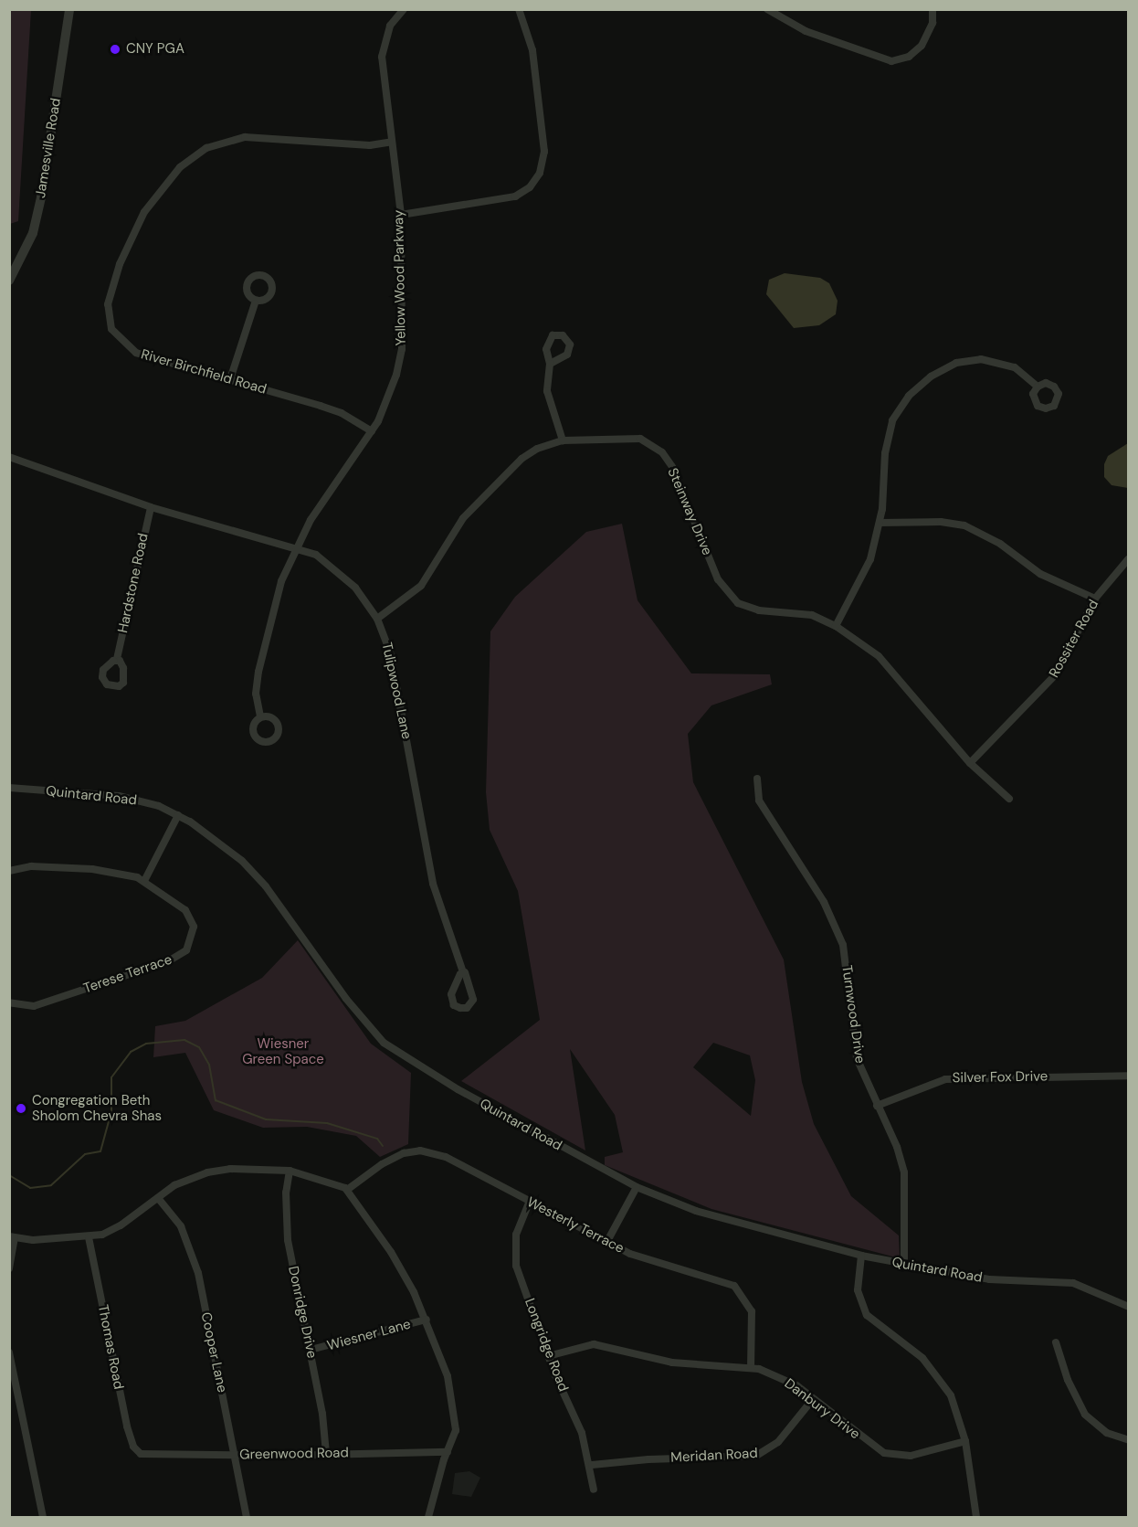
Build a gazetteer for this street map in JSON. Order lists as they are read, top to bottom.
{
  "streets": {
    "street": [
      "Jamesville Road",
      "Yellow Wood Parkway",
      "River Birchfield Road",
      "Steinway Drive",
      "Hardstone Road",
      "Rossiter Road",
      "Tulipwood Lane",
      "Quintard Road",
      "Terese Terrace",
      "Turnwood Drive",
      "Silver Fox Drive",
      "Westerly Terrace",
      "Donridge Drive",
      "Wiesner Lane",
      "Longridge Road",
      "Thomas Road",
      "Cooper Lane",
      "Danbury Drive",
      "Greenwood Road",
      "Meridan Road"
    ]
  },
  "crossings": [
    ["Yellow Wood Parkway", "River Birchfield Road"],
    ["Yellow Wood Parkway", "Tulipwood Lane"],
    ["Steinway Drive", "Rossiter Road"],
    ["Steinway Drive", "Tulipwood Lane"],
    ["Hardstone Road", "Tulipwood Lane"],
    ["Quintard Road", "Turnwood Drive"],
    ["Turnwood Drive", "Silver Fox Drive"],
    ["Westerly Terrace", "Longridge Road"],
    ["Westerly Terrace", "Danbury Drive"],
    ["Donridge Drive", "Wiesner Lane"],
    ["Donridge Drive", "Greenwood Road"],
    ["Longridge Road", "Danbury Drive"],
    ["Longridge Road", "Meridan Road"],
    ["Thomas Road", "Greenwood Road"],
    ["Cooper Lane", "Greenwood Road"],
    ["Danbury Drive", "Meridan Road"]
  ],
  "parks": ["Wiesner Green Space"],
  "places": ["CNY PGA", "Congregation Beth Sholom Chevra Shas"]
}
